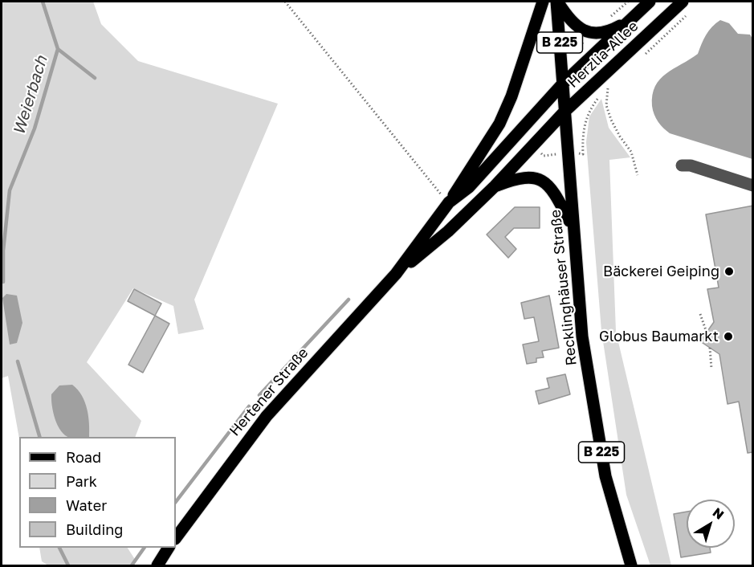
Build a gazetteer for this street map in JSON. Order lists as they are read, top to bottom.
{
  "streets": {
    "main road": [
      "B 225",
      "Herzlia-Allee",
      "Recklinghäuser Straße",
      "Hertener Straße"
    ]
  },
  "crossings": [
    ["Herzlia-Allee", "Recklinghäuser Straße"],
    ["Herzlia-Allee", "Hertener Straße"],
    ["Recklinghäuser Straße", "Hertener Straße"]
  ],
  "water": ["Weierbach"],
  "places": ["Bäckerei Geiping", "Globus Baumarkt"],
  "legend": [
    "Road",
    "Park",
    "Water",
    "Building"
  ],
  "north": "top right"
}
